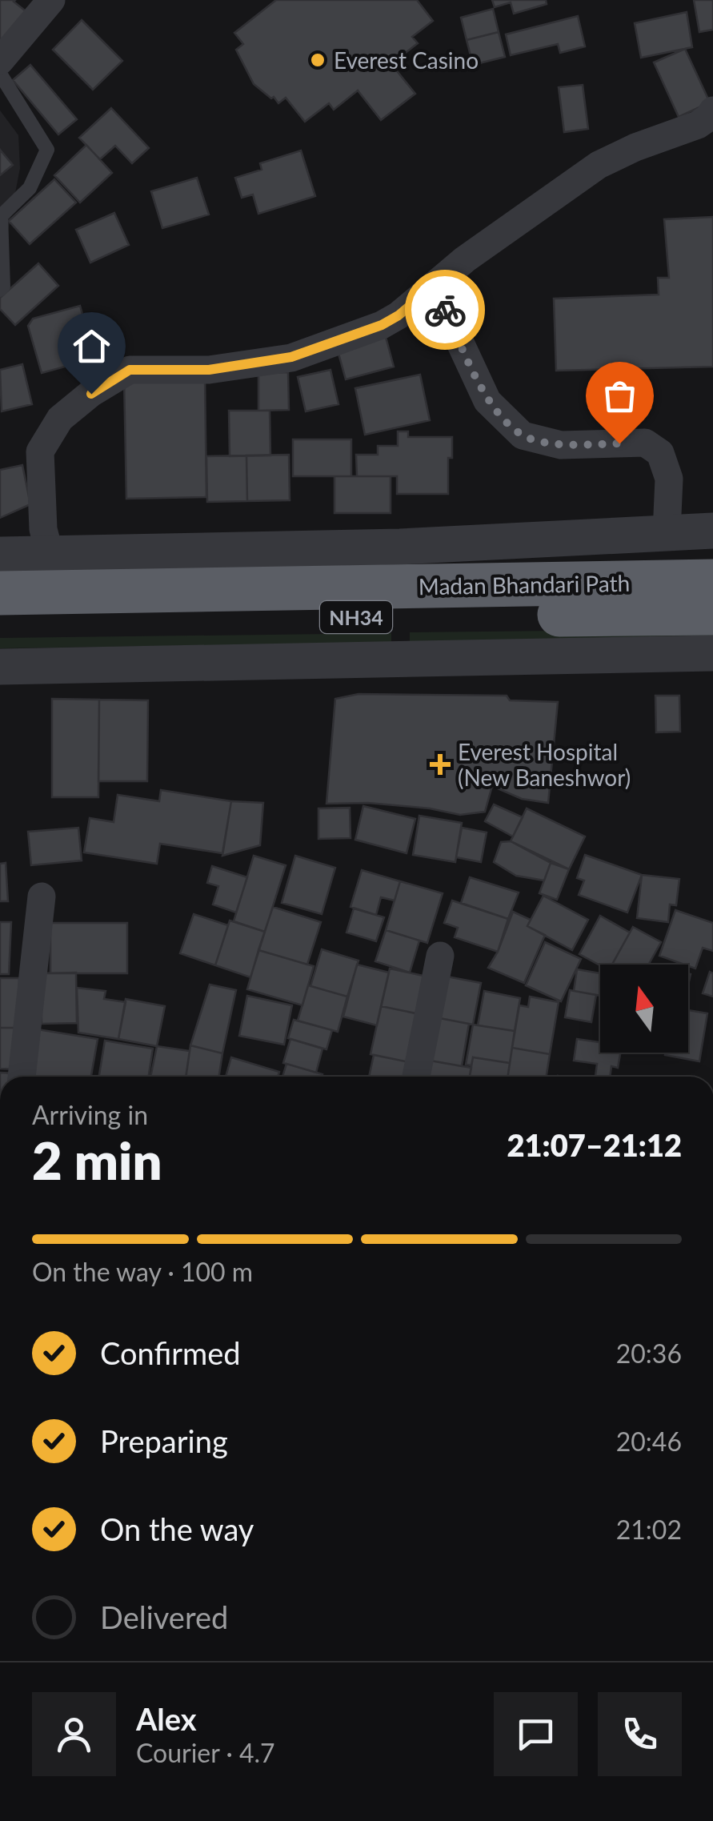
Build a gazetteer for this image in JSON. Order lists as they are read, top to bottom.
{
  "streets": {
    "highway": ["Madan Bhandari Path", "NH34"]
  },
  "places": {
    "other": ["Everest Casino"],
    "health": ["Everest Hospital (New Baneshwor)"]
  },
  "north": "top",
  "page": {
    "heading": ["2 min", "Arriving in", "21:07–21:12"],
    "panel": ["Alex", "Courier · 4.7"],
    "bar": "On the way · 100 m",
    "list": [
      ["Confirmed", "20:36"],
      ["Preparing", "20:46"],
      ["On the way", "21:02"],
      "Delivered"
    ]
  }
}
